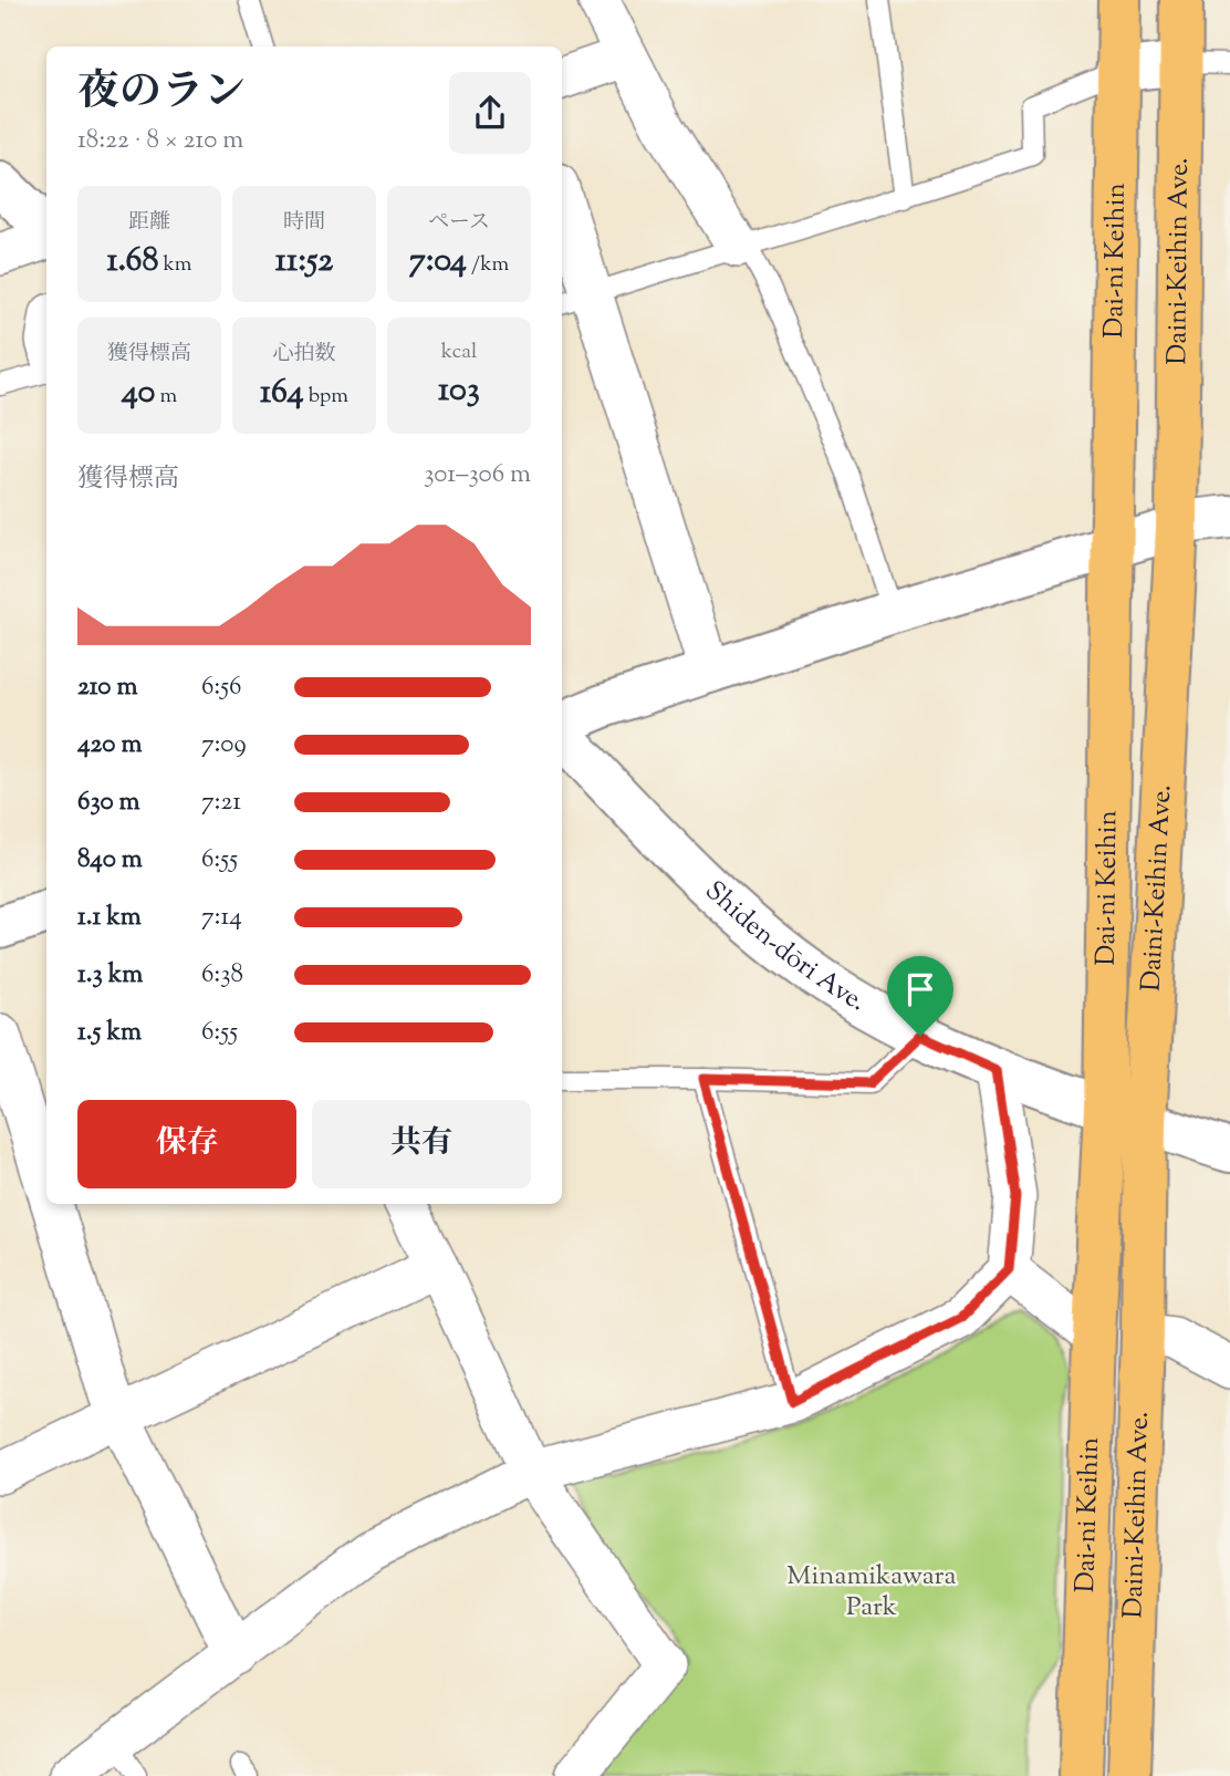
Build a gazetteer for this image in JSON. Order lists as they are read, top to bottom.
{
  "streets": {
    "highway": ["Dai-ni Keihin", "Daini-Keihin Ave."],
    "street": ["Shiden-dōri Ave."]
  },
  "crossings": [
    ["Dai-ni Keihin", "Shiden-dōri Ave."],
    ["Daini-Keihin Ave.", "Shiden-dōri Ave."]
  ],
  "parks": ["Minamikawara Park"],
  "page": {
    "heading": ["夜のラン", "18:22 · 8 × 210 m"],
    "stats": [
      ["距離", "1.68 km"],
      ["時間", "11:52"],
      ["ペース", "7:04 /km"],
      ["獲得標高", "40 m"],
      ["心拍数", "164 bpm"],
      ["kcal", "103"]
    ],
    "chart": ["獲得標高", "301–306 m"],
    "list": [
      {
        "name": "210 m",
        "note": "6:56"
      },
      {
        "name": "420 m",
        "note": "7:09"
      },
      {
        "name": "630 m",
        "note": "7:21"
      },
      {
        "name": "840 m",
        "note": "6:55"
      },
      {
        "name": "1.1 km",
        "note": "7:14"
      },
      {
        "name": "1.3 km",
        "note": "6:38"
      },
      {
        "name": "1.5 km",
        "note": "6:55"
      }
    ],
    "buttons": ["保存", "共有"]
  }
}
